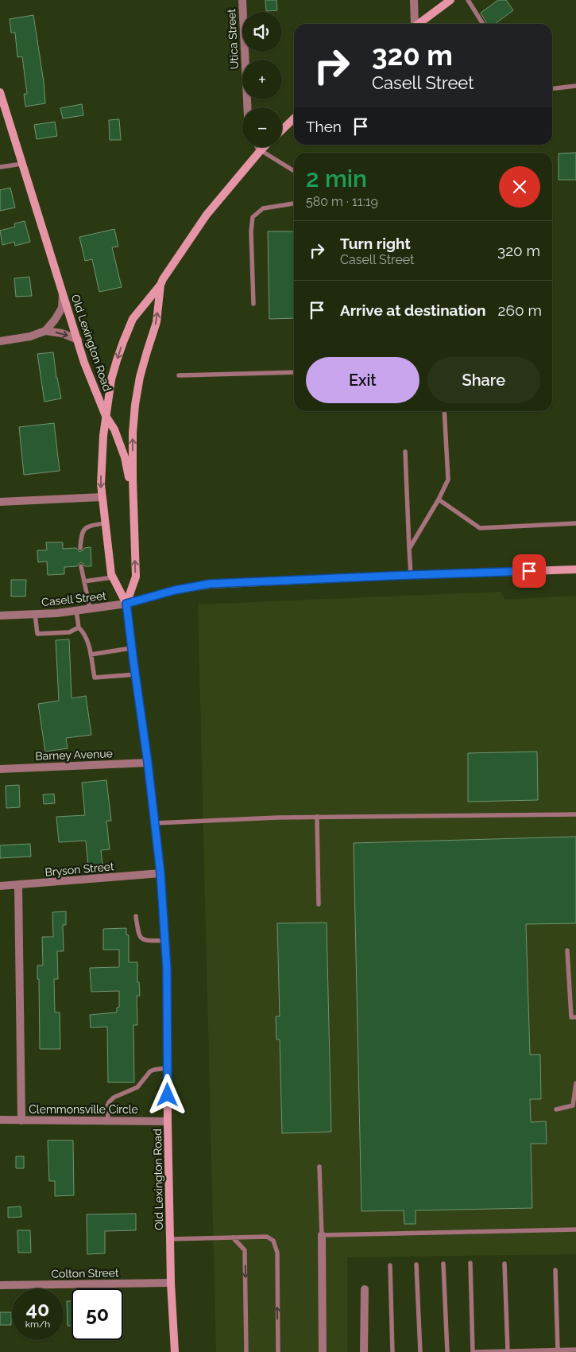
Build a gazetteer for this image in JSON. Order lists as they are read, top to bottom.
{
  "streets": {
    "main road": ["Old Lexington Road", "Casell Street"],
    "street": [
      "Utica Street",
      "Barney Avenue",
      "Bryson Street",
      "Clemmonsville Circle",
      "Colton Street"
    ]
  },
  "crossings": [
    ["Old Lexington Road", "Casell Street"],
    ["Old Lexington Road", "Barney Avenue"],
    ["Old Lexington Road", "Bryson Street"],
    ["Old Lexington Road", "Clemmonsville Circle"],
    ["Old Lexington Road", "Colton Street"]
  ],
  "page": {
    "map_buttons": ["+", "−"],
    "turn": ["320 m", "Casell Street"],
    "then": "Then",
    "heading": ["2 min", "580 m · 11:19"],
    "list": [
      {
        "name": "Turn right",
        "note": "Casell Street",
        "value": "320 m"
      },
      {
        "name": "Arrive at destination",
        "value": "260 m"
      }
    ],
    "buttons": ["Exit", "Share"],
    "speed": "40 km/h",
    "limit": "50"
  }
}
